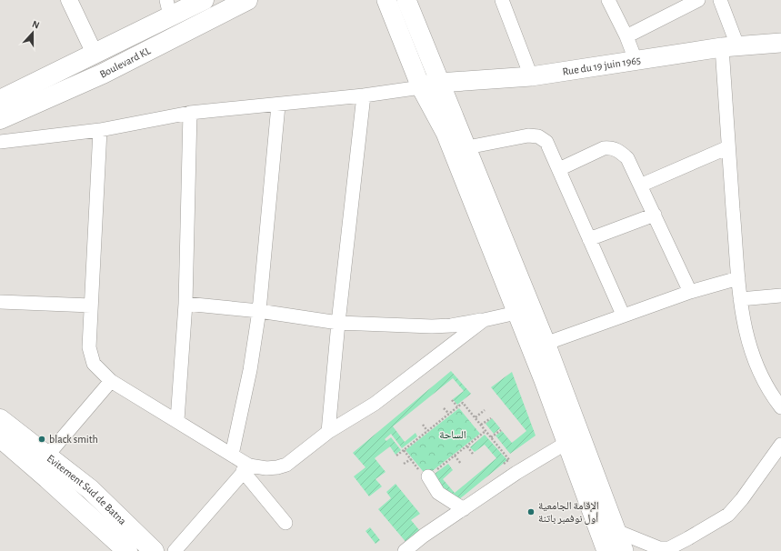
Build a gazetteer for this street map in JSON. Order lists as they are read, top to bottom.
{
  "streets": {
    "main road": ["Boulevard KL", "Rue du 19 juin 1965", "Evitement Sud de Batna"]
  },
  "parks": ["الساحة"],
  "places": ["black smith", "الإقامة الجامعية أول نوفمبر باتنة"],
  "north": "top"
}
